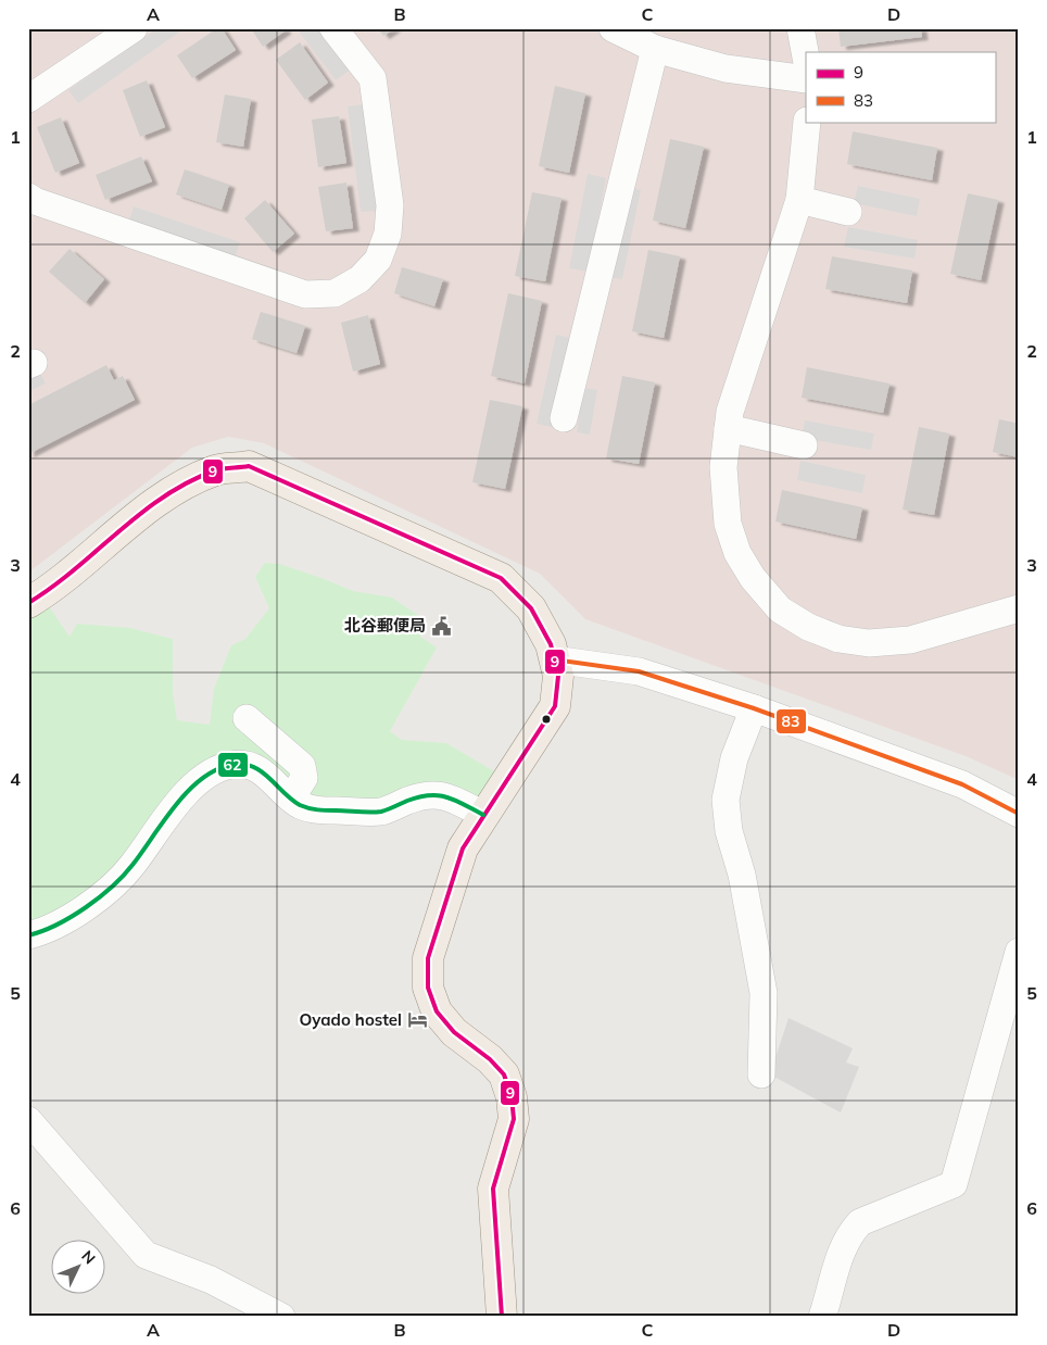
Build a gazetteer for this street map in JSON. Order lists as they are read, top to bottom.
{
  "places": {
    "public building": ["北谷郵便局"],
    "hotel": ["Oyado hostel"]
  },
  "lines": ["transit line 9", "transit line 83", "transit line 62"],
  "legend": ["9", "83"],
  "north": "top right",
  "grid": {
    "columns": [
      "A",
      "B",
      "C",
      "D"
    ],
    "rows": [
      "1",
      "2",
      "3",
      "4",
      "5",
      "6"
    ]
  }
}
